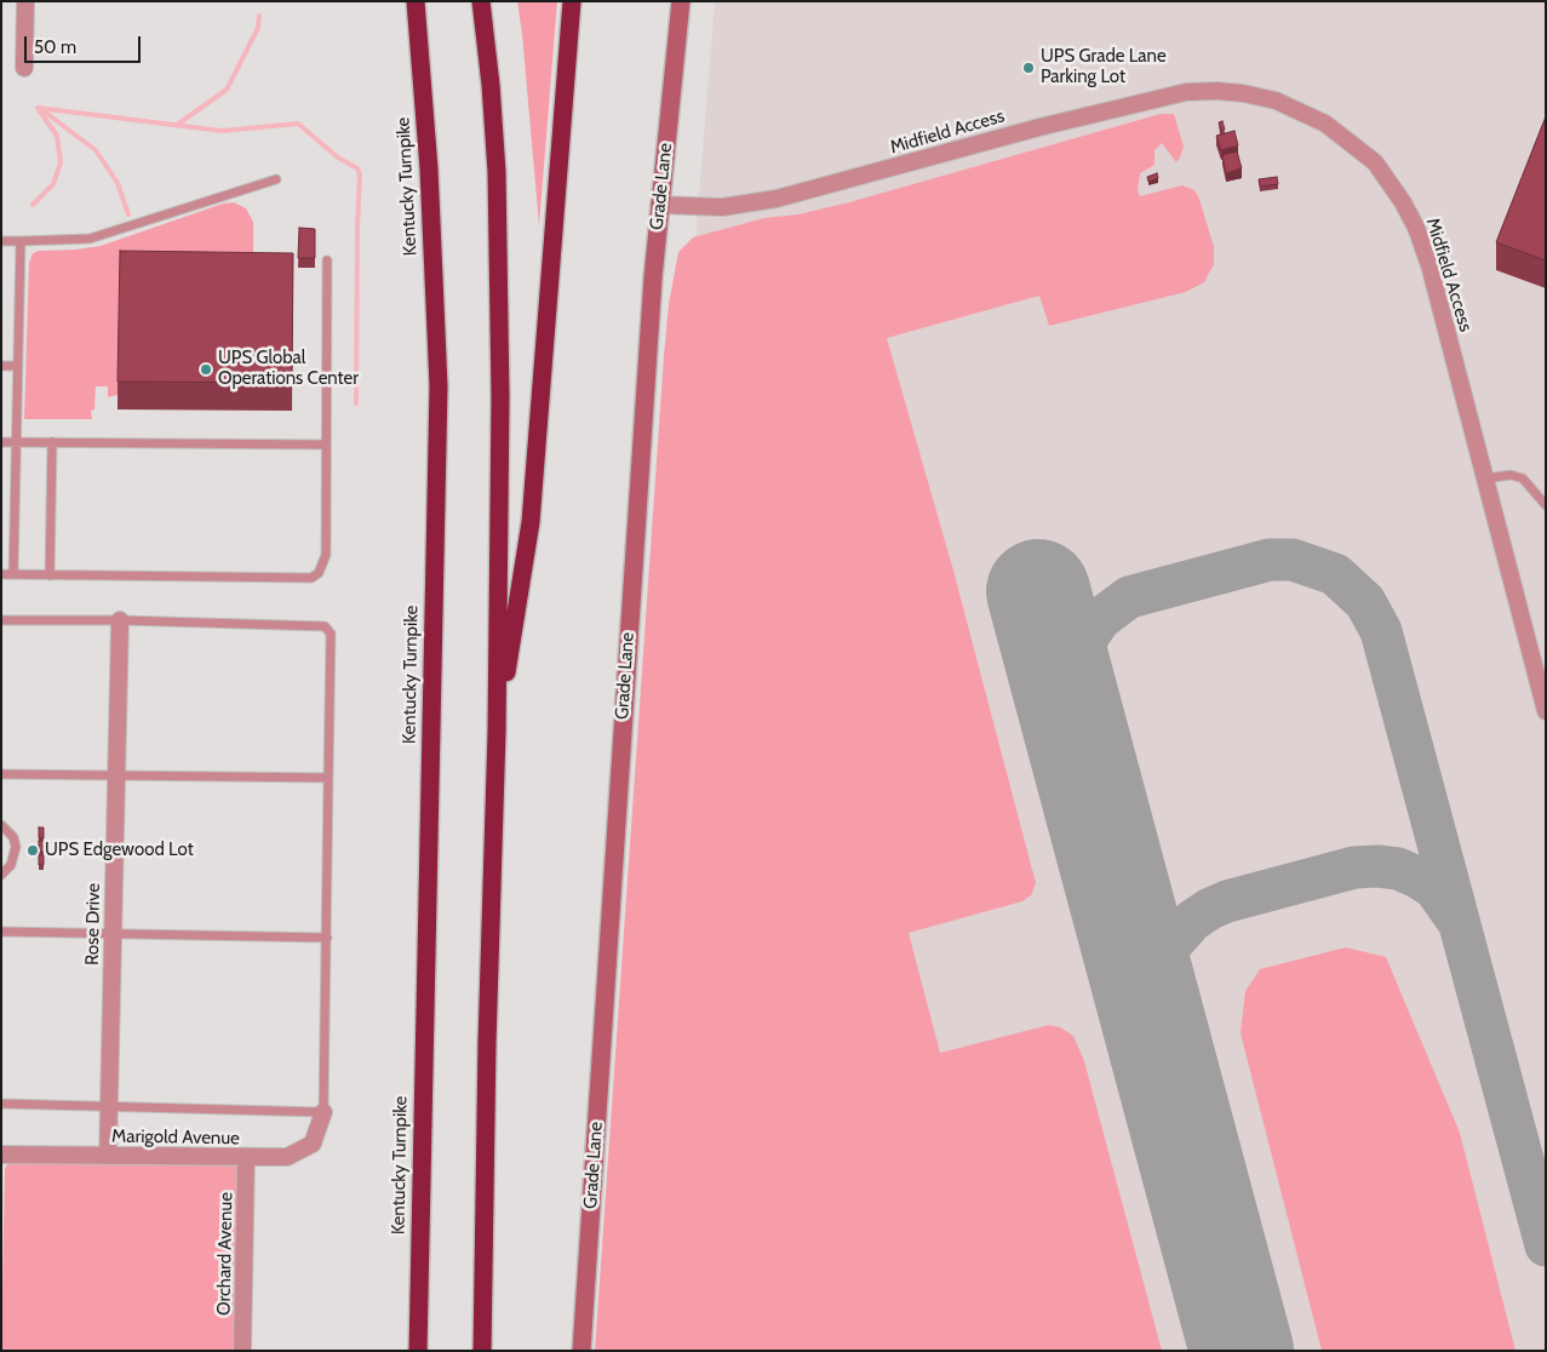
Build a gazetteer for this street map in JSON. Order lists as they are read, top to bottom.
{
  "streets": {
    "highway": ["Kentucky Turnpike"],
    "main road": ["Grade Lane"],
    "street": [
      "Midfield Access",
      "Rose Drive",
      "Marigold Avenue",
      "Orchard Avenue"
    ]
  },
  "crossings": [
    ["Midfield Access", "Grade Lane"],
    ["Rose Drive", "Marigold Avenue"],
    ["Marigold Avenue", "Orchard Avenue"]
  ],
  "places": ["UPS Grade Lane Parking Lot", "UPS Global Operations Center", "UPS Edgewood Lot"],
  "scale_bar": "50 m"
}
